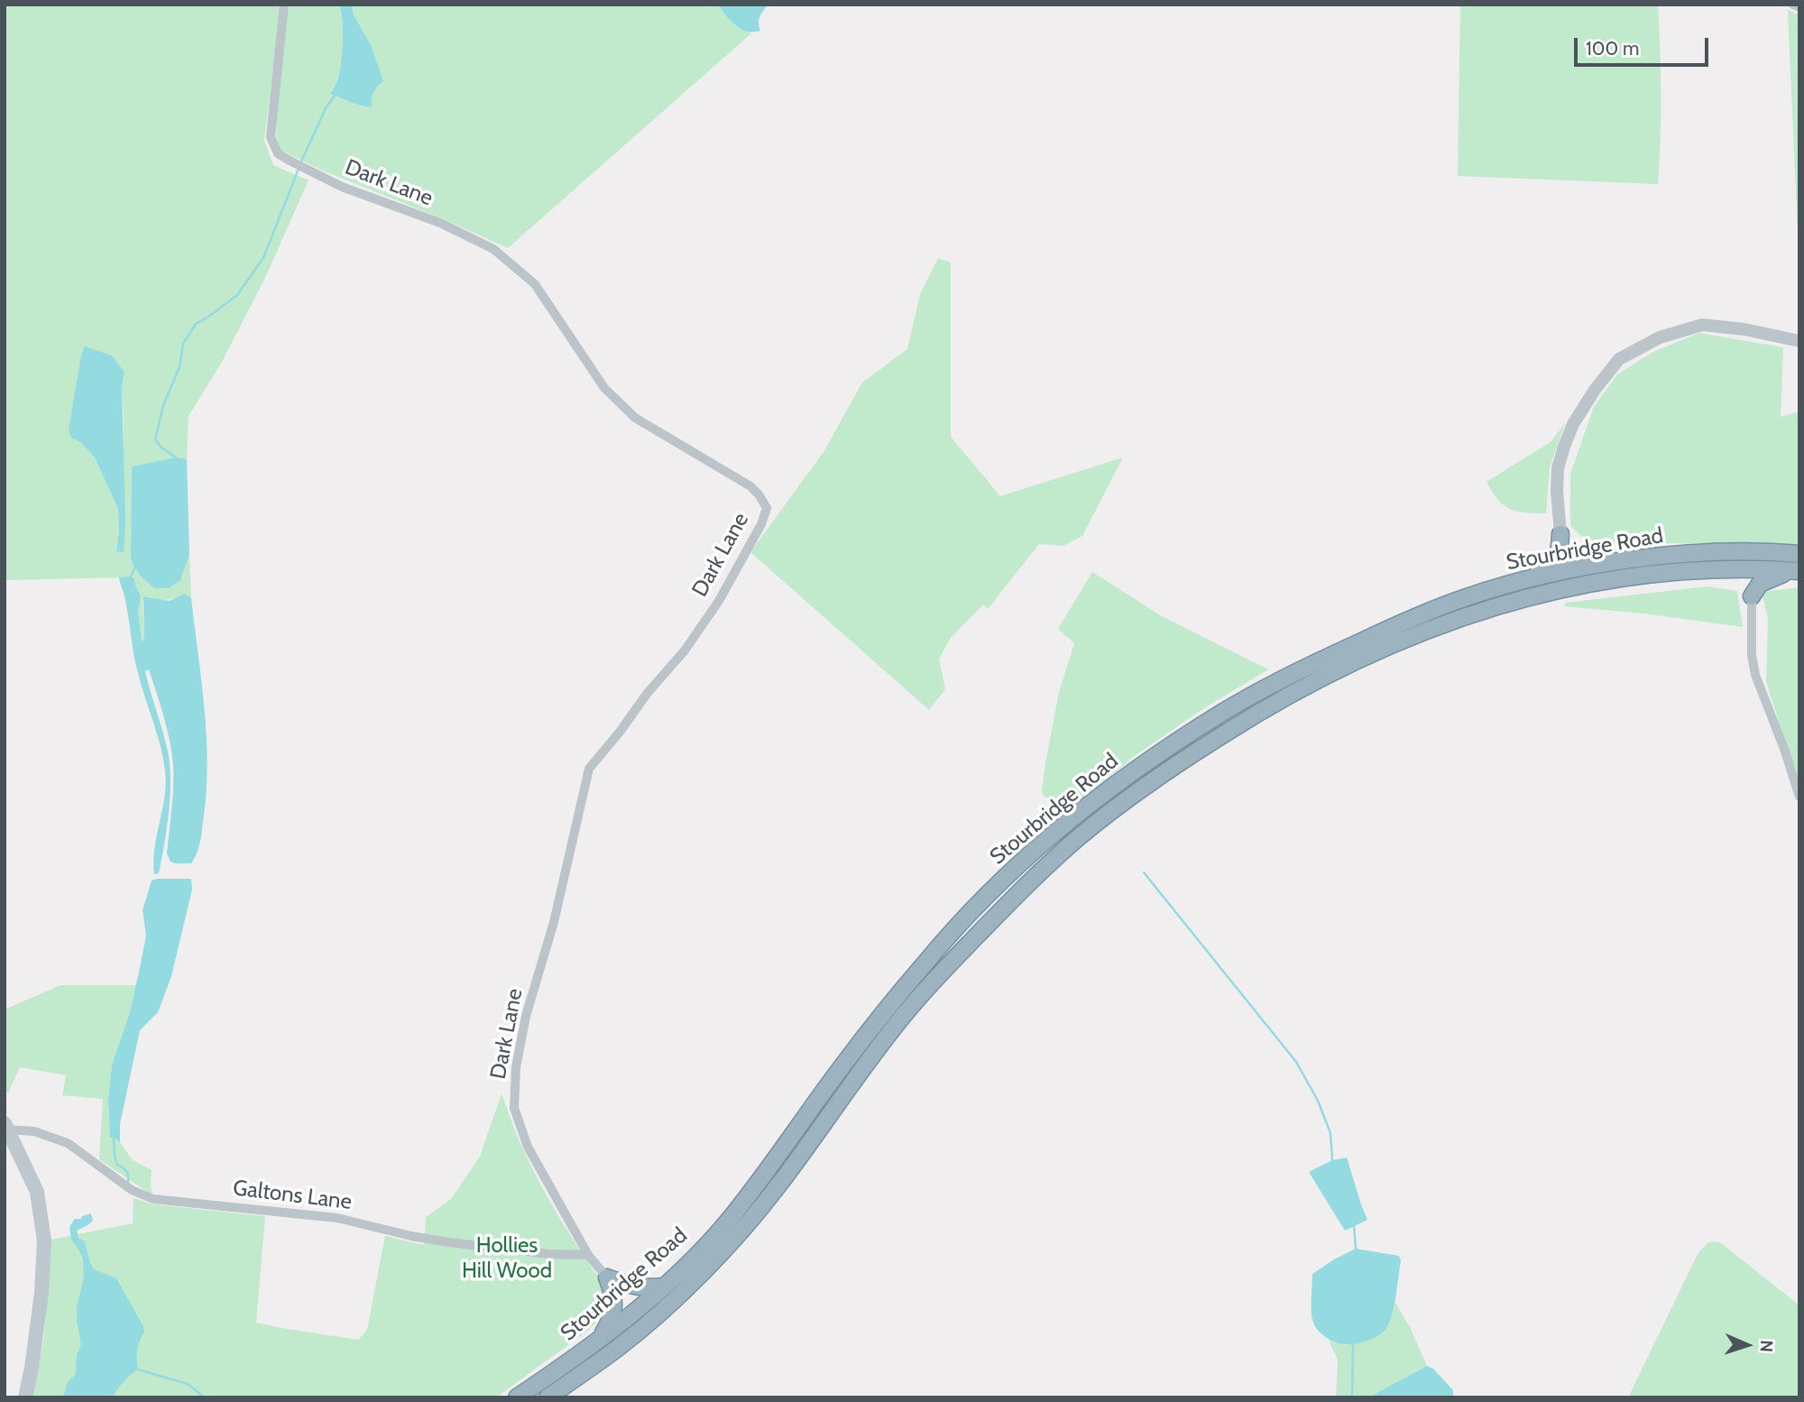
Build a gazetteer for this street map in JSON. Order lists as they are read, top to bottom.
{
  "streets": {
    "highway": ["Stourbridge Road"],
    "street": ["Dark Lane", "Galtons Lane"]
  },
  "crossings": [
    ["Dark Lane", "Galtons Lane"]
  ],
  "parks": ["Hollies Hill Wood"],
  "scale_bar": "100 m",
  "north": "right"
}
